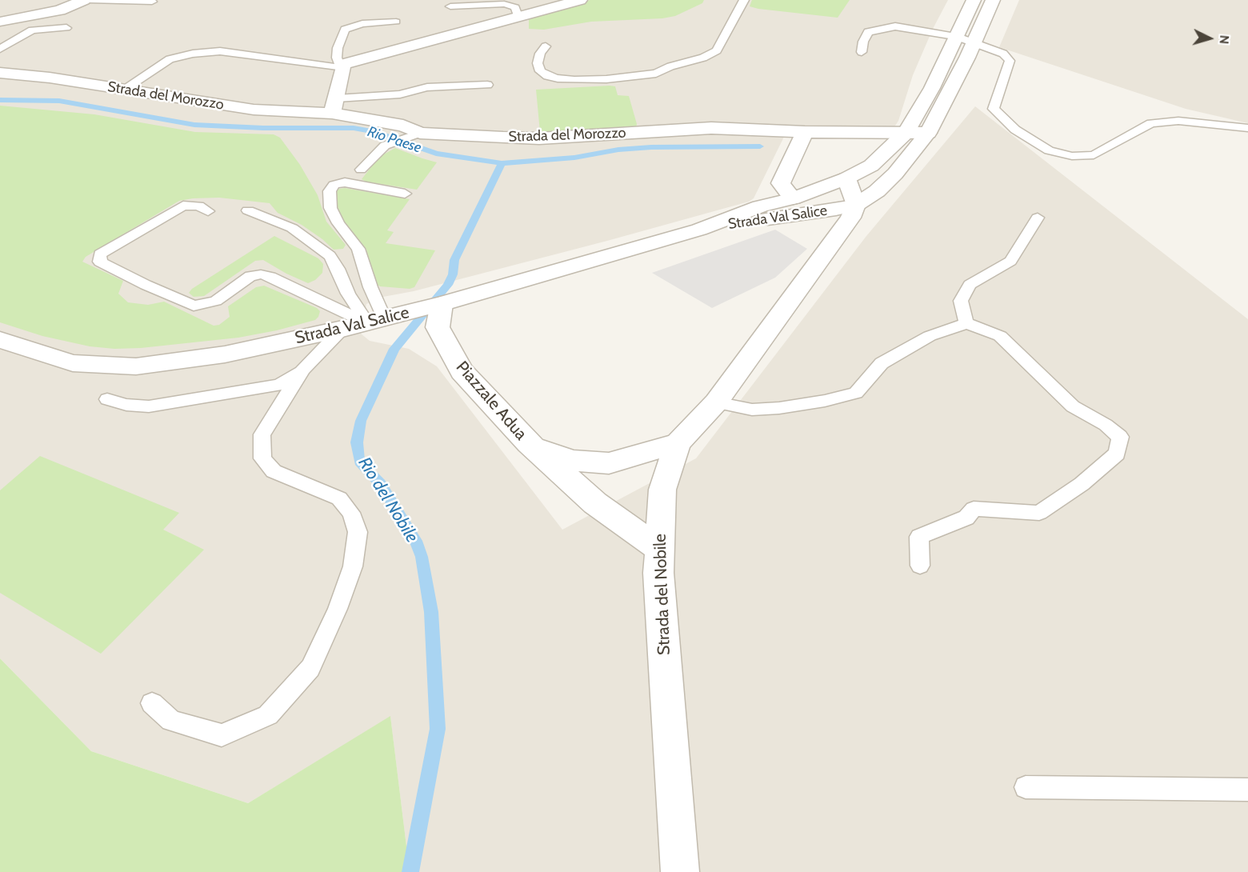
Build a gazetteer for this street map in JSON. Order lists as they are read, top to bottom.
{
  "streets": {
    "street": [
      "Strada del Morozzo",
      "Strada Val Salice",
      "Piazzale Adua",
      "Strada del Nobile"
    ]
  },
  "crossings": [
    ["Strada del Morozzo", "Strada Val Salice"],
    ["Strada Val Salice", "Piazzale Adua"],
    ["Strada Val Salice", "Strada del Nobile"],
    ["Piazzale Adua", "Strada del Nobile"]
  ],
  "water": ["Rio Paese", "Rio del Nobile"],
  "north": "right"
}
